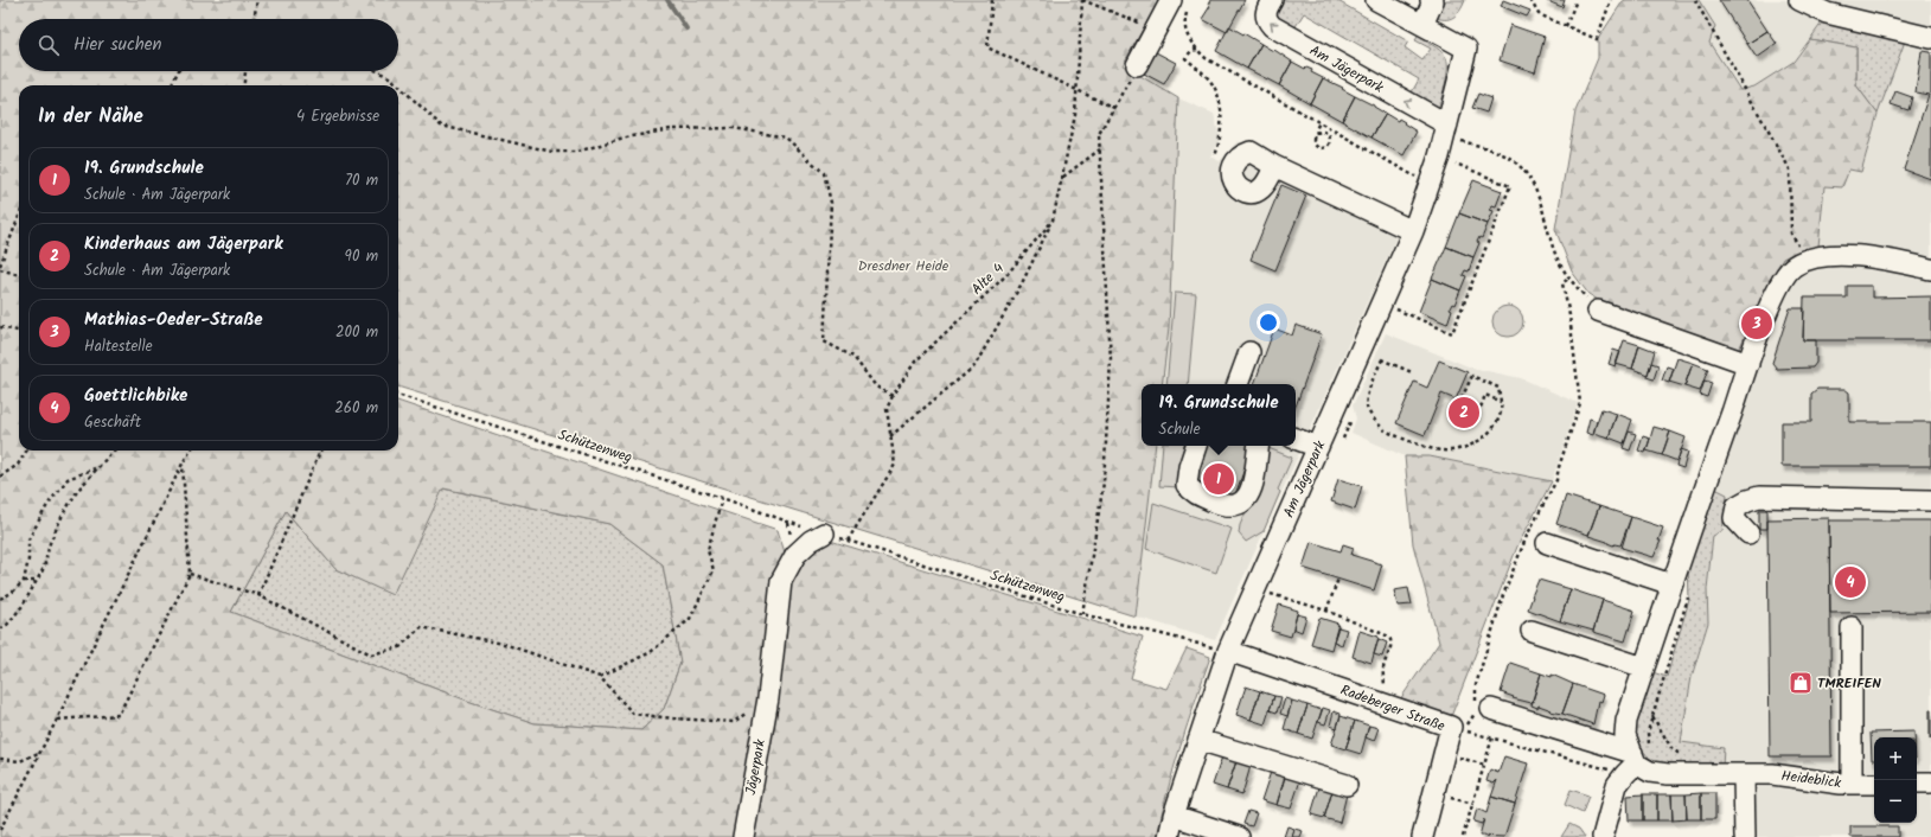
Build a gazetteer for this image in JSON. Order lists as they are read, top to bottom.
{
  "streets": {
    "street": [
      "Am Jägerpark",
      "Radeberger Straße",
      "Jägerpark",
      "Heideblick"
    ],
    "path": ["Alte 4", "Schützenweg"]
  },
  "crossings": [
    ["Am Jägerpark", "Schützenweg"],
    ["Am Jägerpark", "Radeberger Straße"],
    ["Alte 4", "Schützenweg"],
    ["Schützenweg", "Radeberger Straße"],
    ["Schützenweg", "Jägerpark"]
  ],
  "parks": ["Dresdner Heide"],
  "places": {
    "shop": ["TMREIFEN"]
  },
  "page": {
    "search": "Hier suchen",
    "heading": ["In der Nähe", "4 Ergebnisse"],
    "list": [
      {
        "mark": "1",
        "name": "19. Grundschule",
        "note": "Schule · Am Jägerpark",
        "value": "70 m"
      },
      {
        "mark": "2",
        "name": "Kinderhaus am Jägerpark",
        "note": "Schule · Am Jägerpark",
        "value": "90 m"
      },
      {
        "mark": "3",
        "name": "Mathias-Oeder-Straße",
        "note": "Haltestelle",
        "value": "200 m"
      },
      {
        "mark": "4",
        "name": "Goettlichbike",
        "note": "Geschäft",
        "value": "260 m"
      }
    ],
    "pins": [
      "3",
      "2",
      "1",
      "4"
    ],
    "popup": ["19. Grundschule", "Schule"],
    "map_buttons": ["+", "−"]
  }
}
